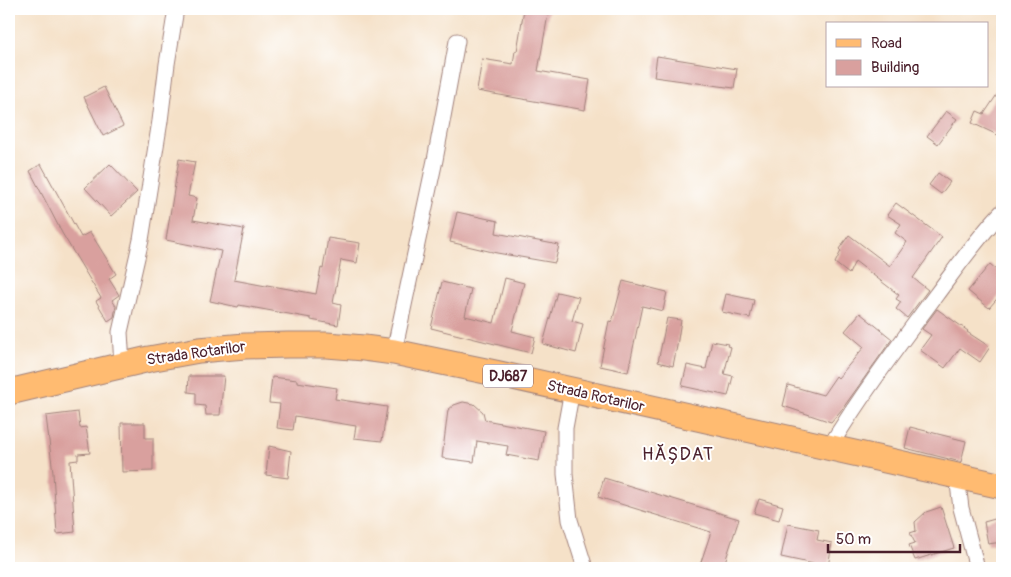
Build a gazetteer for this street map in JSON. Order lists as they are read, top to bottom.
{
  "streets": {
    "main road": ["Strada Rotarilor", "DJ687"]
  },
  "districts": ["HĂȘDAT"],
  "legend": ["Road", "Building"],
  "scale_bar": "50 m"
}
